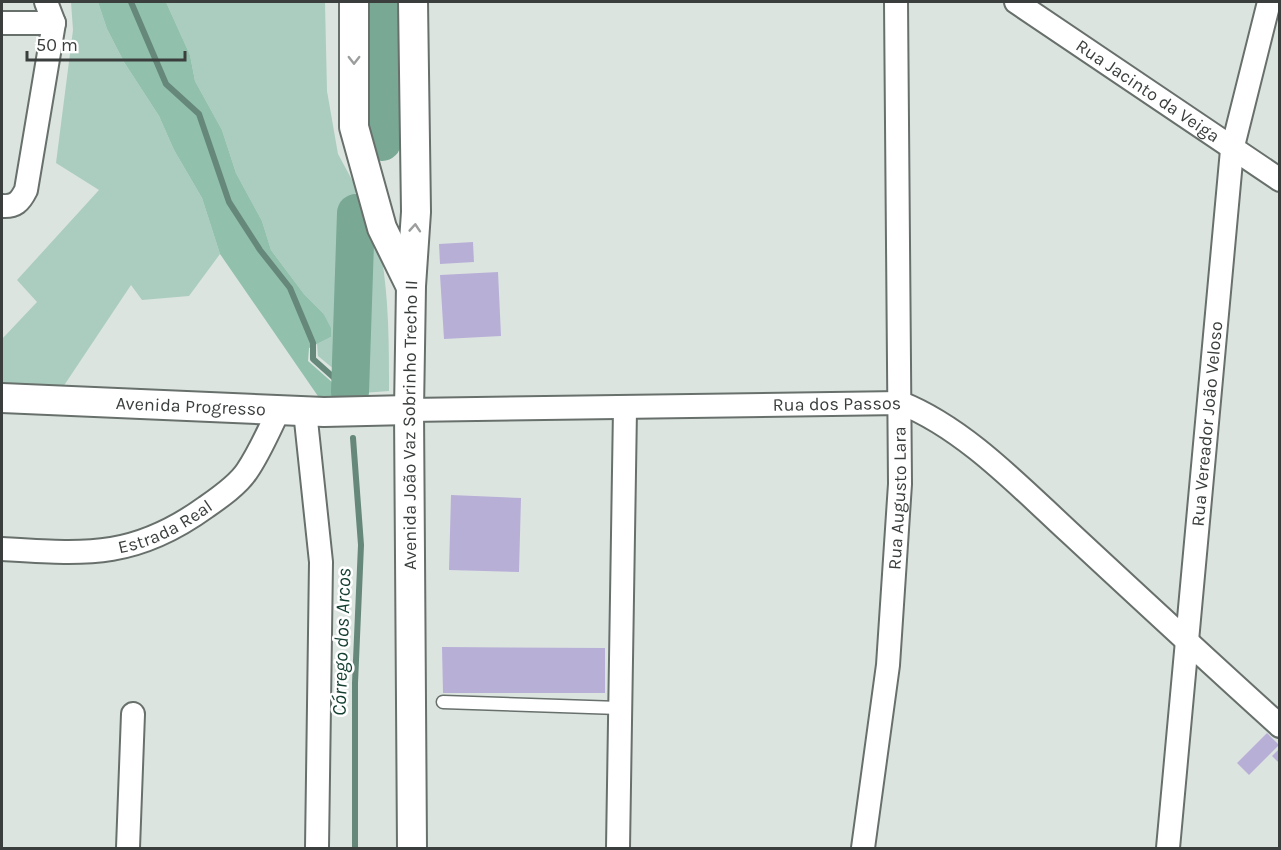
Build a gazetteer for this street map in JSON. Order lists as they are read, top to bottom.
{
  "streets": {
    "street": [
      "Rua Jacinto da Veiga",
      "Avenida Progresso",
      "Rua dos Passos",
      "Rua Vereador João Veloso",
      "Avenida João Vaz Sobrinho Trecho II",
      "Rua Augusto Lara",
      "Estrada Real"
    ]
  },
  "crossings": [
    ["Rua Jacinto da Veiga", "Rua Vereador João Veloso"],
    ["Avenida Progresso", "Rua dos Passos"],
    ["Avenida Progresso", "Estrada Real"],
    ["Rua dos Passos", "Rua Vereador João Veloso"],
    ["Rua dos Passos", "Avenida João Vaz Sobrinho Trecho II"],
    ["Rua dos Passos", "Rua Augusto Lara"]
  ],
  "water": ["Córrego dos Arcos"],
  "scale_bar": "50 m"
}
